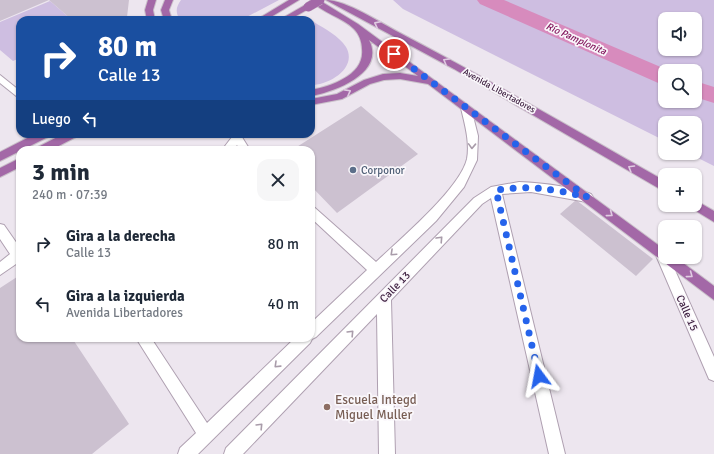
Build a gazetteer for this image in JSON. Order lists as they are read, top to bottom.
{
  "streets": {
    "main road": ["Avenida Libertadores"],
    "street": ["Calle 13", "Calle 15"]
  },
  "water": ["Río Pamplonita"],
  "places": ["Corponor", "Escuela Integd Miguel Muller"],
  "page": {
    "map_buttons": ["+", "−"],
    "turn": ["80 m", "Calle 13"],
    "then": "Luego",
    "heading": ["3 min", "240 m · 07:39"],
    "list": [
      {
        "name": "Gira a la derecha",
        "note": "Calle 13",
        "value": "80 m"
      },
      {
        "name": "Gira a la izquierda",
        "note": "Avenida Libertadores",
        "value": "40 m"
      }
    ]
  }
}
